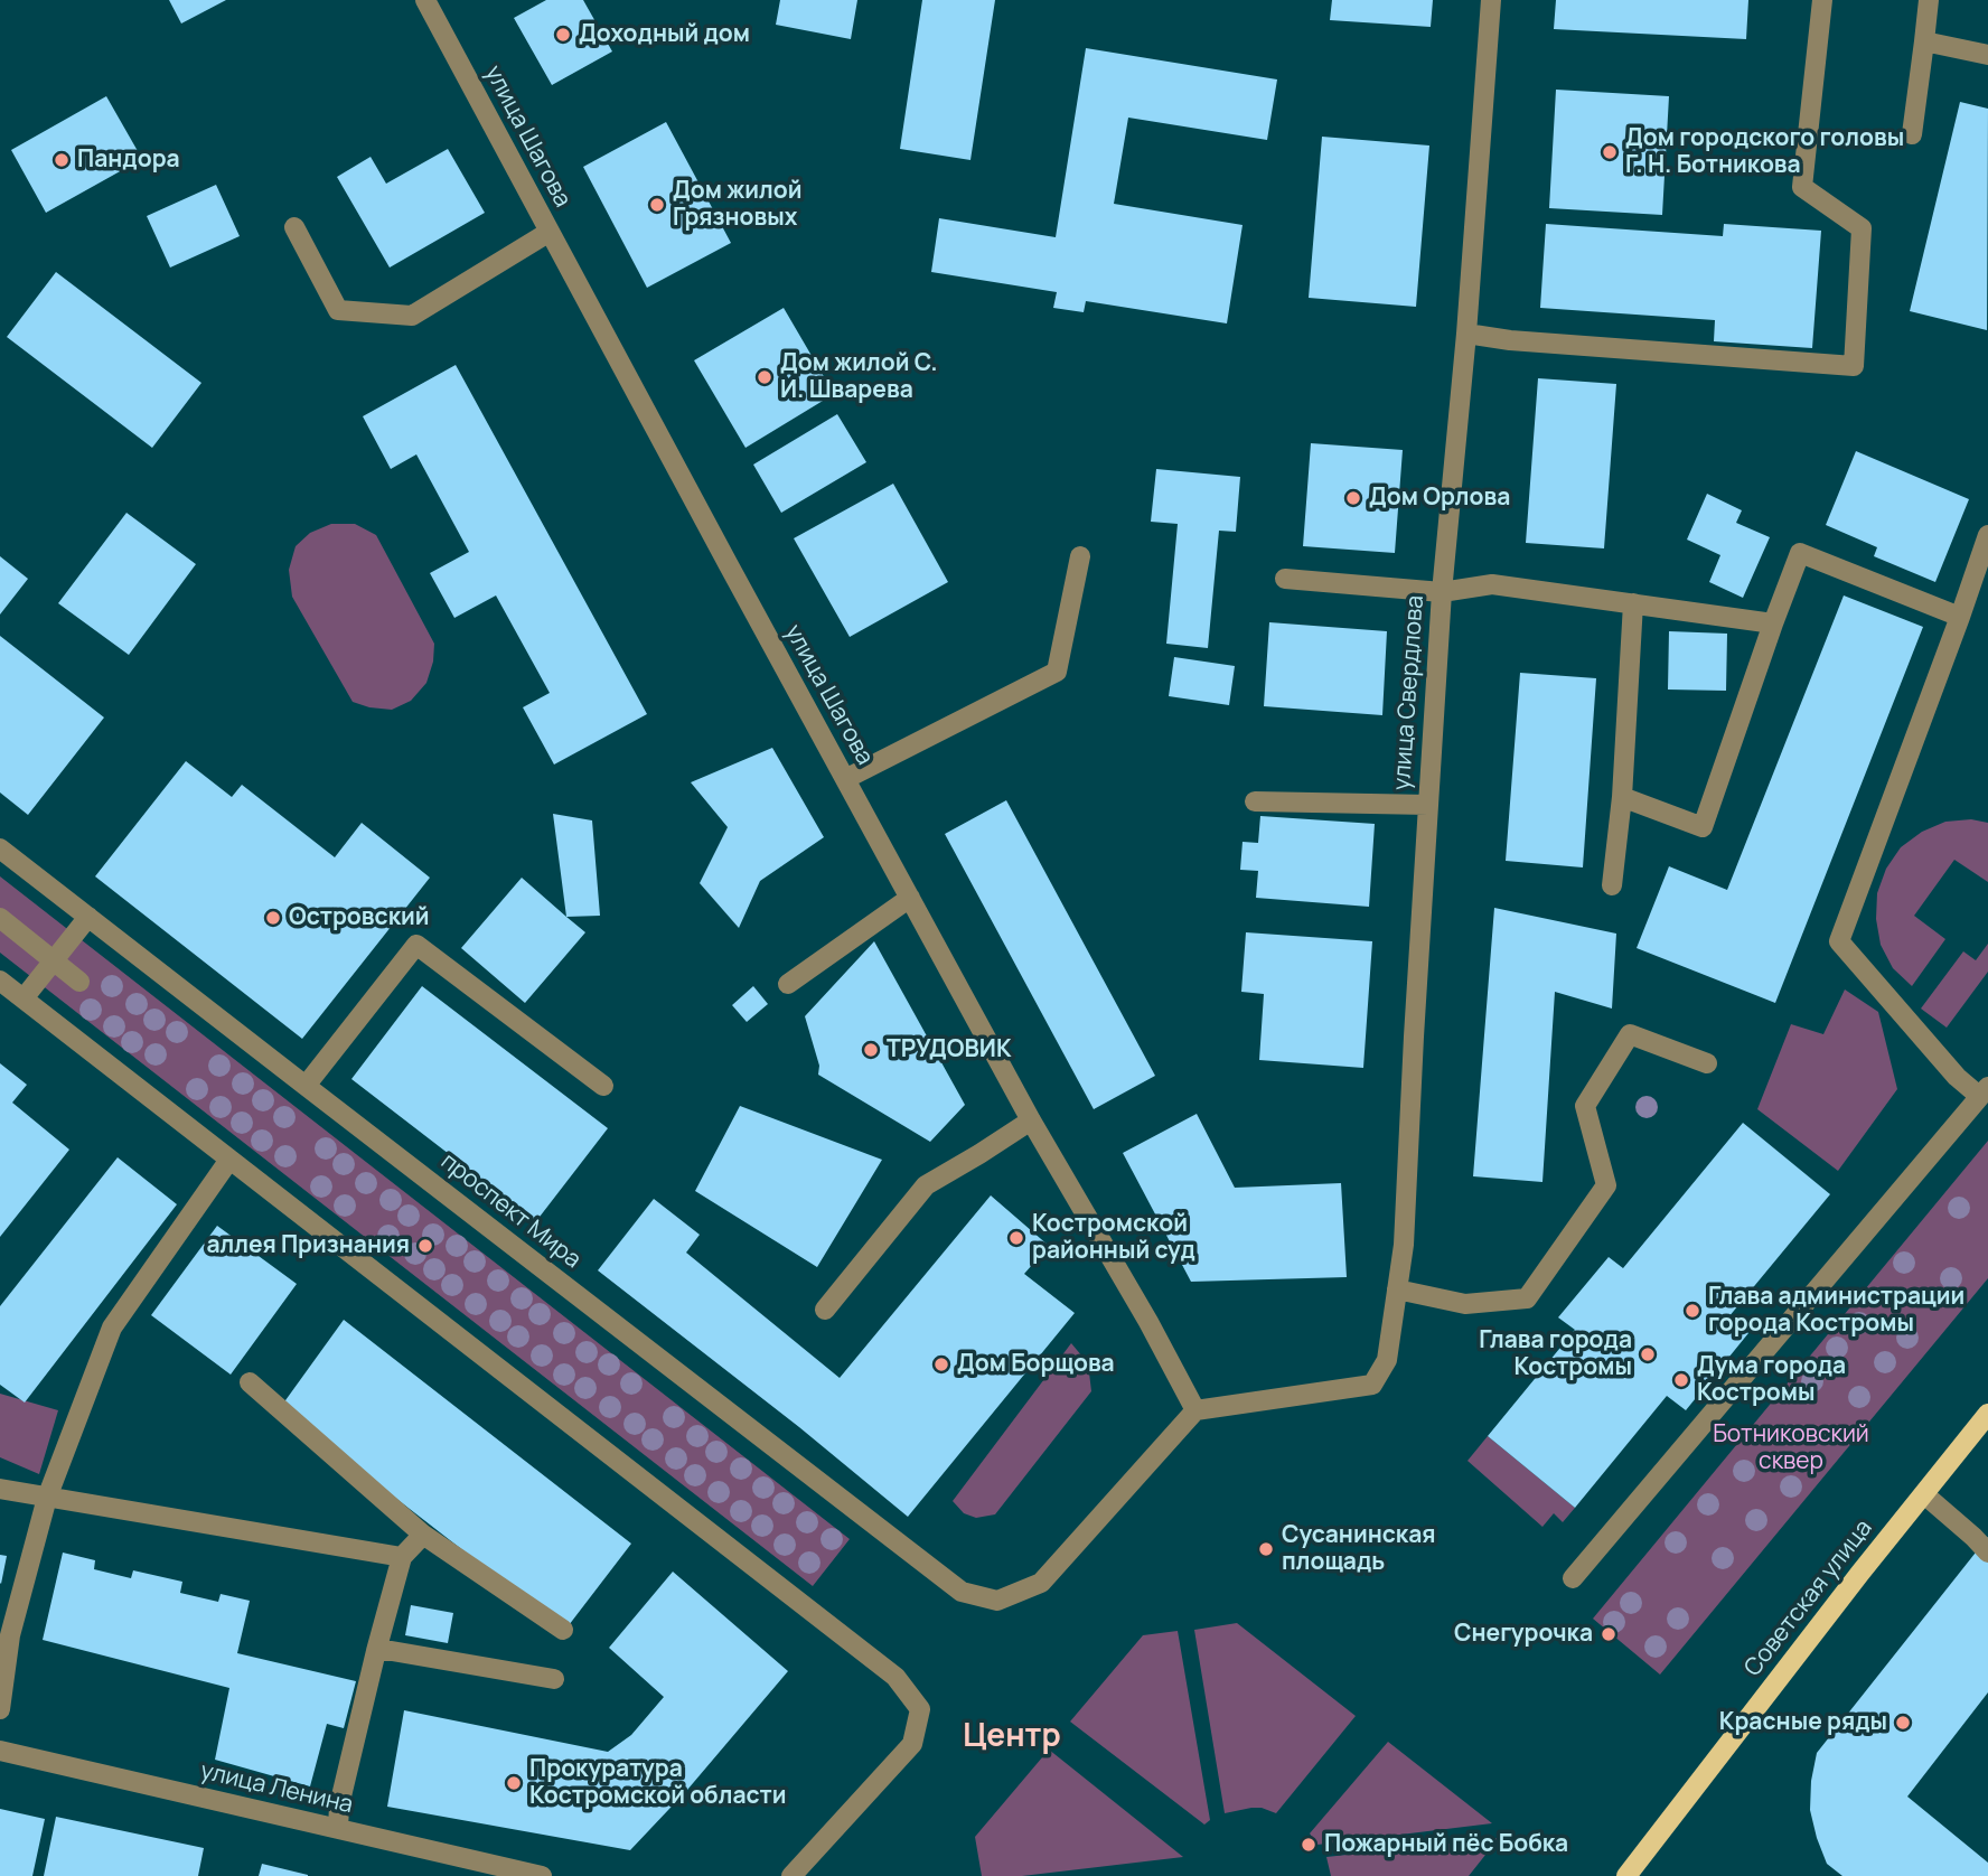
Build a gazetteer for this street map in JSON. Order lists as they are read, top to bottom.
{
  "streets": {
    "main road": ["Советская улица"],
    "street": [
      "улица Шагова",
      "улица Свердлова",
      "проспект Мира",
      "улица Ленина"
    ]
  },
  "crossings": [
    ["улица Шагова", "улица Свердлова"],
    ["улица Шагова", "проспект Мира"],
    ["улица Свердлова", "проспект Мира"]
  ],
  "districts": ["Центр"],
  "parks": ["Ботниковский сквер"],
  "places": [
    "Доходный дом",
    "Дом городского головы Г. Н. Ботникова",
    "Пандора",
    "Дом жилой Грязновых",
    "Дом жилой С. И. Шварева",
    "Дом Орлова",
    "Островский",
    "ТРУДОВИК",
    "Костромской районный суд",
    "аллея Признания",
    "Глава администрации города Костромы",
    "Глава города Костромы",
    "Дом Борщова",
    "Дума города Костромы",
    "Сусанинская площадь",
    "Снегурочка",
    "Красные ряды",
    "Прокуратура Костромской области",
    "Пожарный пёс Бобка"
  ]
}
